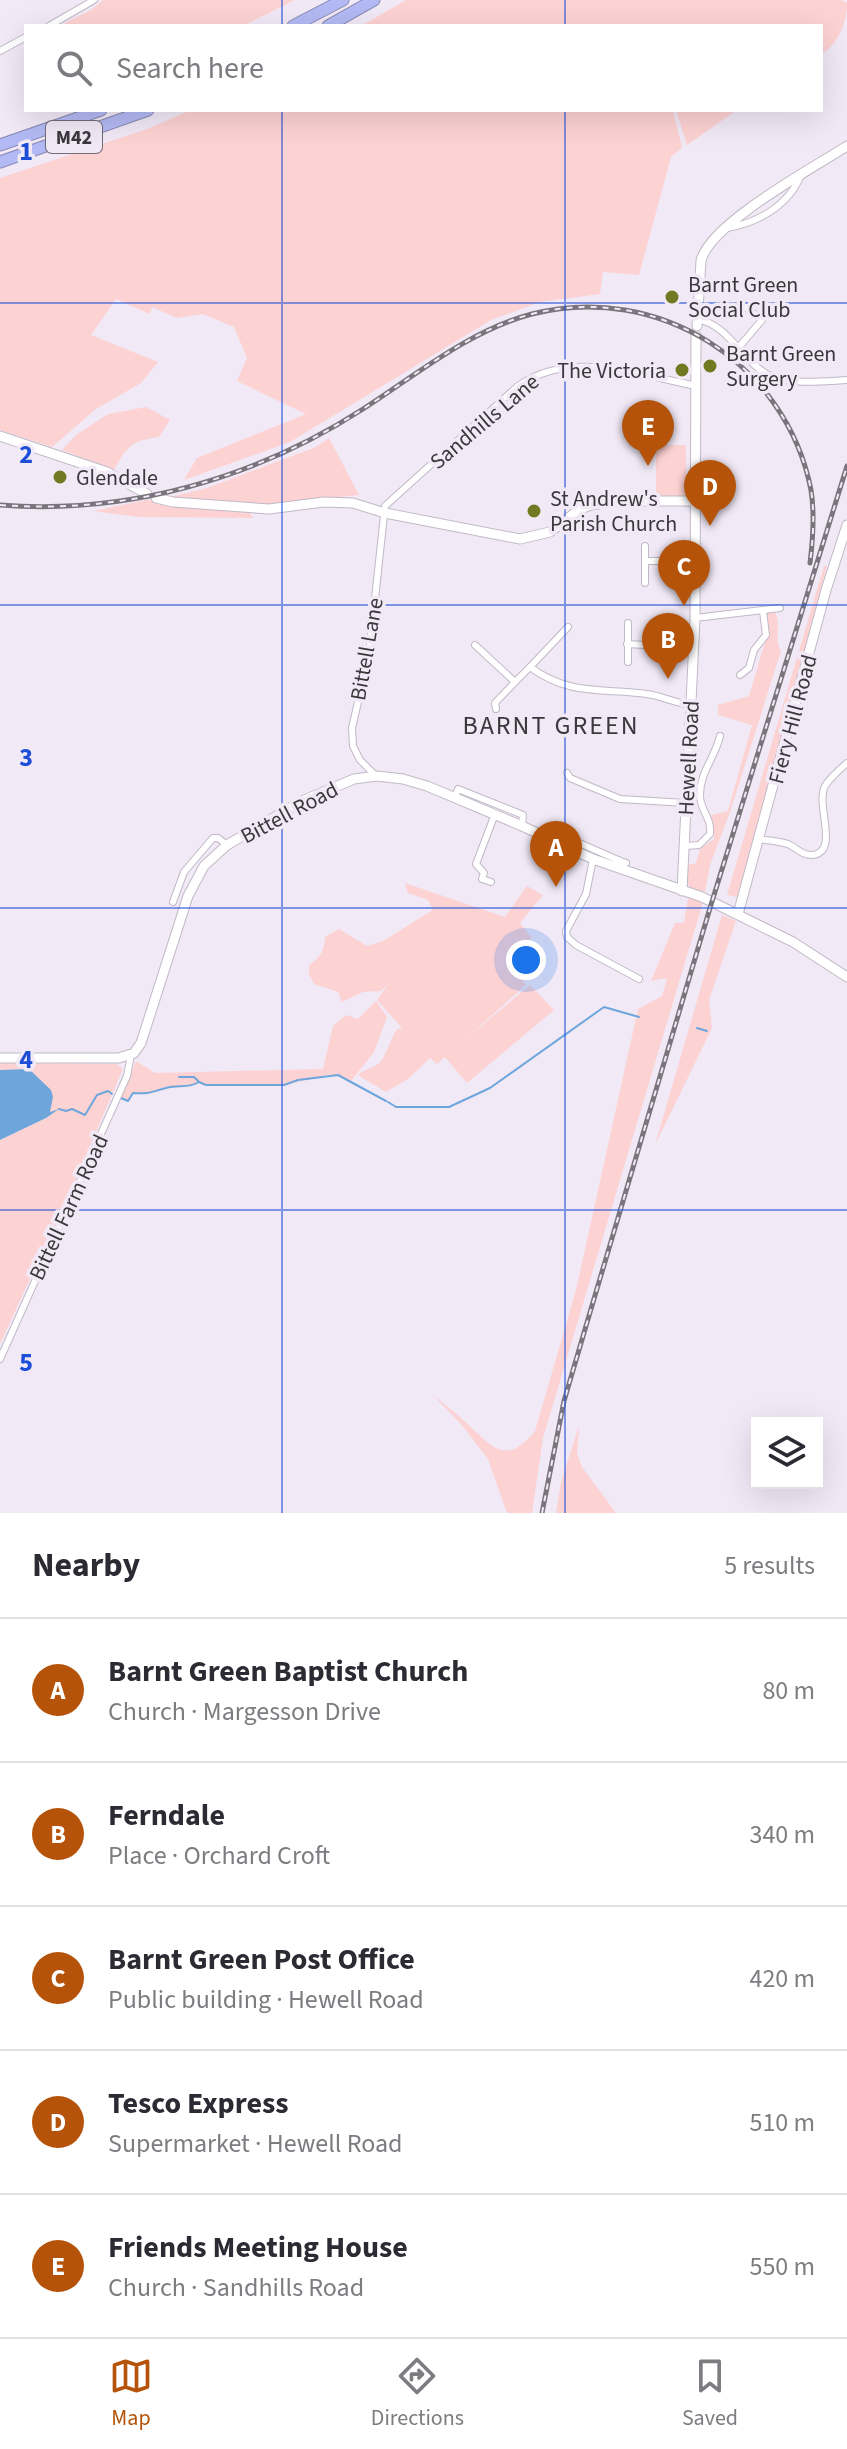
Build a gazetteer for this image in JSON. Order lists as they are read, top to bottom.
{
  "streets": {
    "highway": ["M42"],
    "street": [
      "Sandhills Lane",
      "Bittell Lane",
      "Fiery Hill Road",
      "Hewell Road",
      "Bittell Road",
      "Bittell Farm Road"
    ]
  },
  "crossings": [
    ["Sandhills Lane", "Bittell Lane"],
    ["Sandhills Lane", "Hewell Road"],
    ["Fiery Hill Road", "Bittell Road"],
    ["Hewell Road", "Bittell Road"],
    ["Bittell Road", "Bittell Farm Road"]
  ],
  "districts": ["BARNT GREEN"],
  "places": [
    "Barnt Green Social Club",
    "Barnt Green Surgery",
    "The Victoria",
    "Glendale",
    "St Andrew's Parish Church"
  ],
  "page": {
    "search": "Search here",
    "pins": [
      "E",
      "D",
      "C",
      "B",
      "A"
    ],
    "heading": ["Nearby", "5 results"],
    "list": [
      {
        "mark": "A",
        "name": "Barnt Green Baptist Church",
        "note": "Church · Margesson Drive",
        "value": "80 m"
      },
      {
        "mark": "B",
        "name": "Ferndale",
        "note": "Place · Orchard Croft",
        "value": "340 m"
      },
      {
        "mark": "C",
        "name": "Barnt Green Post Office",
        "note": "Public building · Hewell Road",
        "value": "420 m"
      },
      {
        "mark": "D",
        "name": "Tesco Express",
        "note": "Supermarket · Hewell Road",
        "value": "510 m"
      },
      {
        "mark": "E",
        "name": "Friends Meeting House",
        "note": "Church · Sandhills Road",
        "value": "550 m"
      }
    ],
    "nav": ["Map", "Directions", "Saved"]
  },
  "grid": {
    "rows": [
      "1",
      "2",
      "3",
      "4",
      "5"
    ]
  }
}
